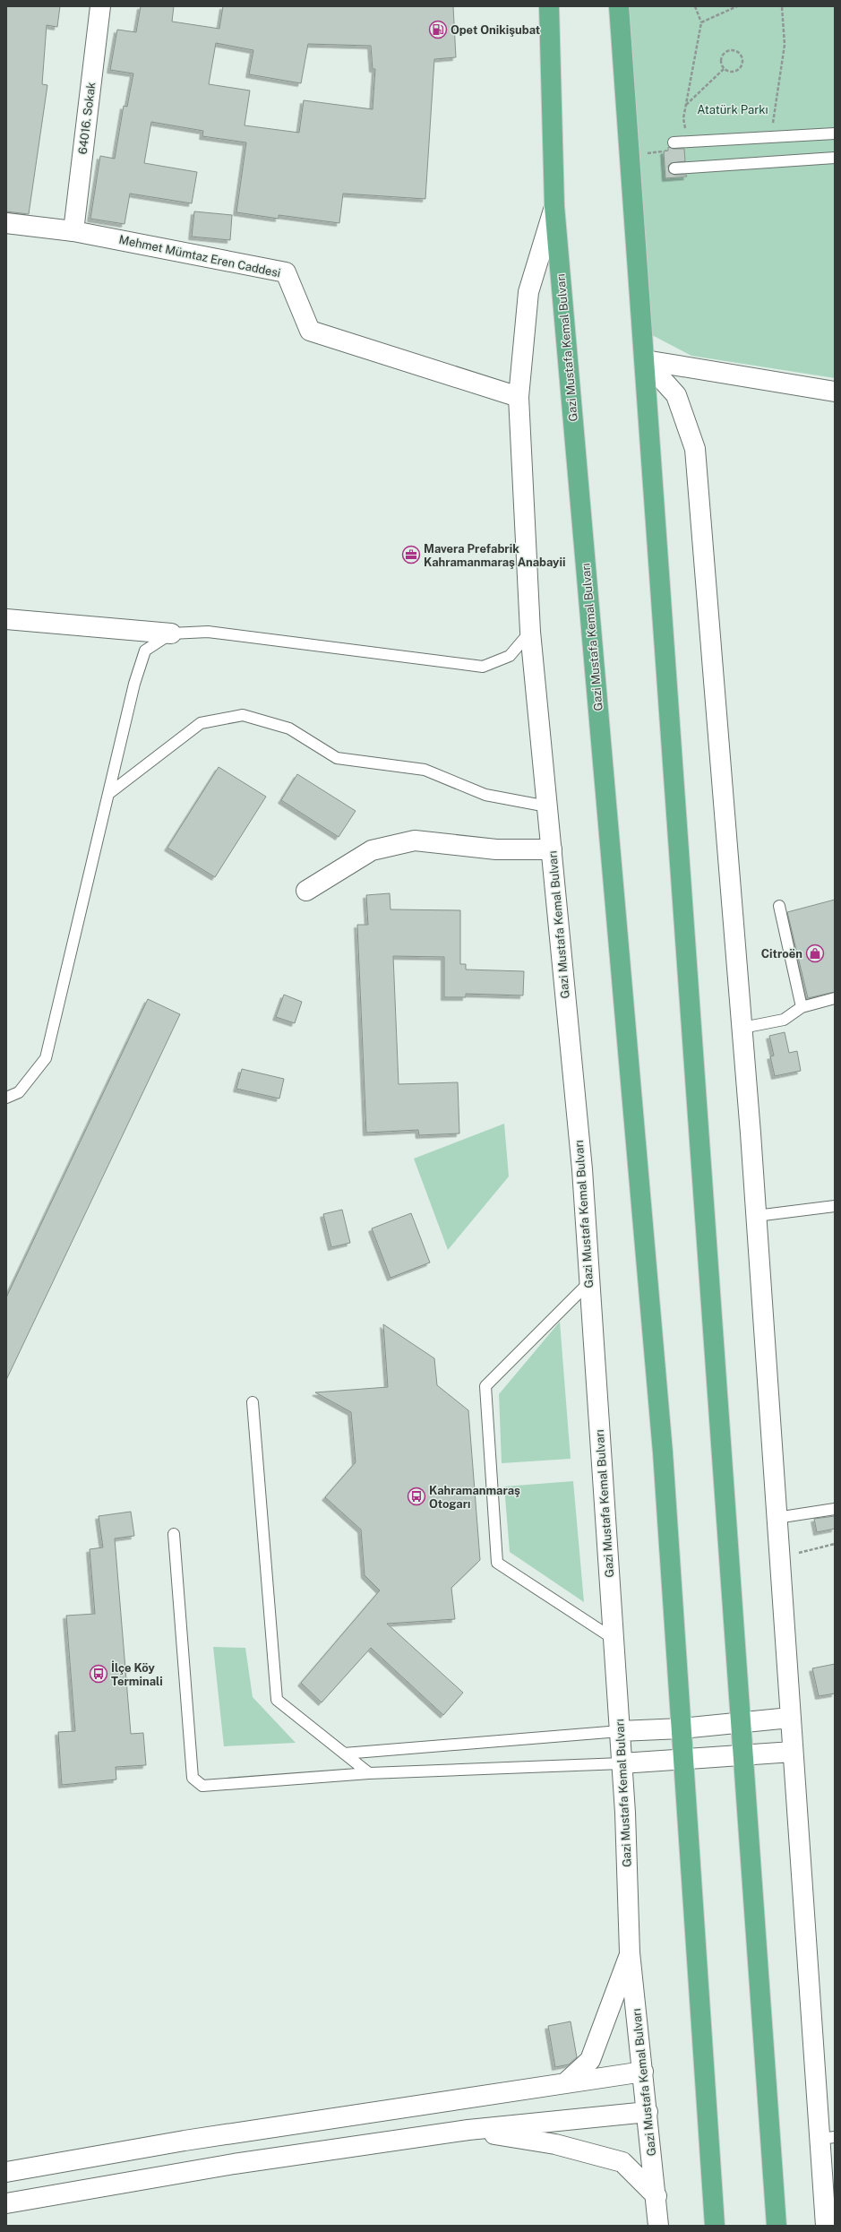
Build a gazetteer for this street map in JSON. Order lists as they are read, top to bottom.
{
  "streets": {
    "highway": ["Gazi Mustafa Kemal Bulvarı"],
    "street": ["64016. Sokak", "Mehmet Mümtaz Eren Caddesi"]
  },
  "crossings": [
    ["64016. Sokak", "Mehmet Mümtaz Eren Caddesi"],
    ["Mehmet Mümtaz Eren Caddesi", "Gazi Mustafa Kemal Bulvarı"]
  ],
  "parks": ["Atatürk Parkı"],
  "places": {
    "fuel station": ["Opet Onikişubat"],
    "office": ["Mavera Prefabrik Kahramanmaraş Anabayii"],
    "shop": ["Citroën"],
    "bus stop": ["Kahramanmaraş Otogarı", "İlçe Köy Terminali"]
  }
}
